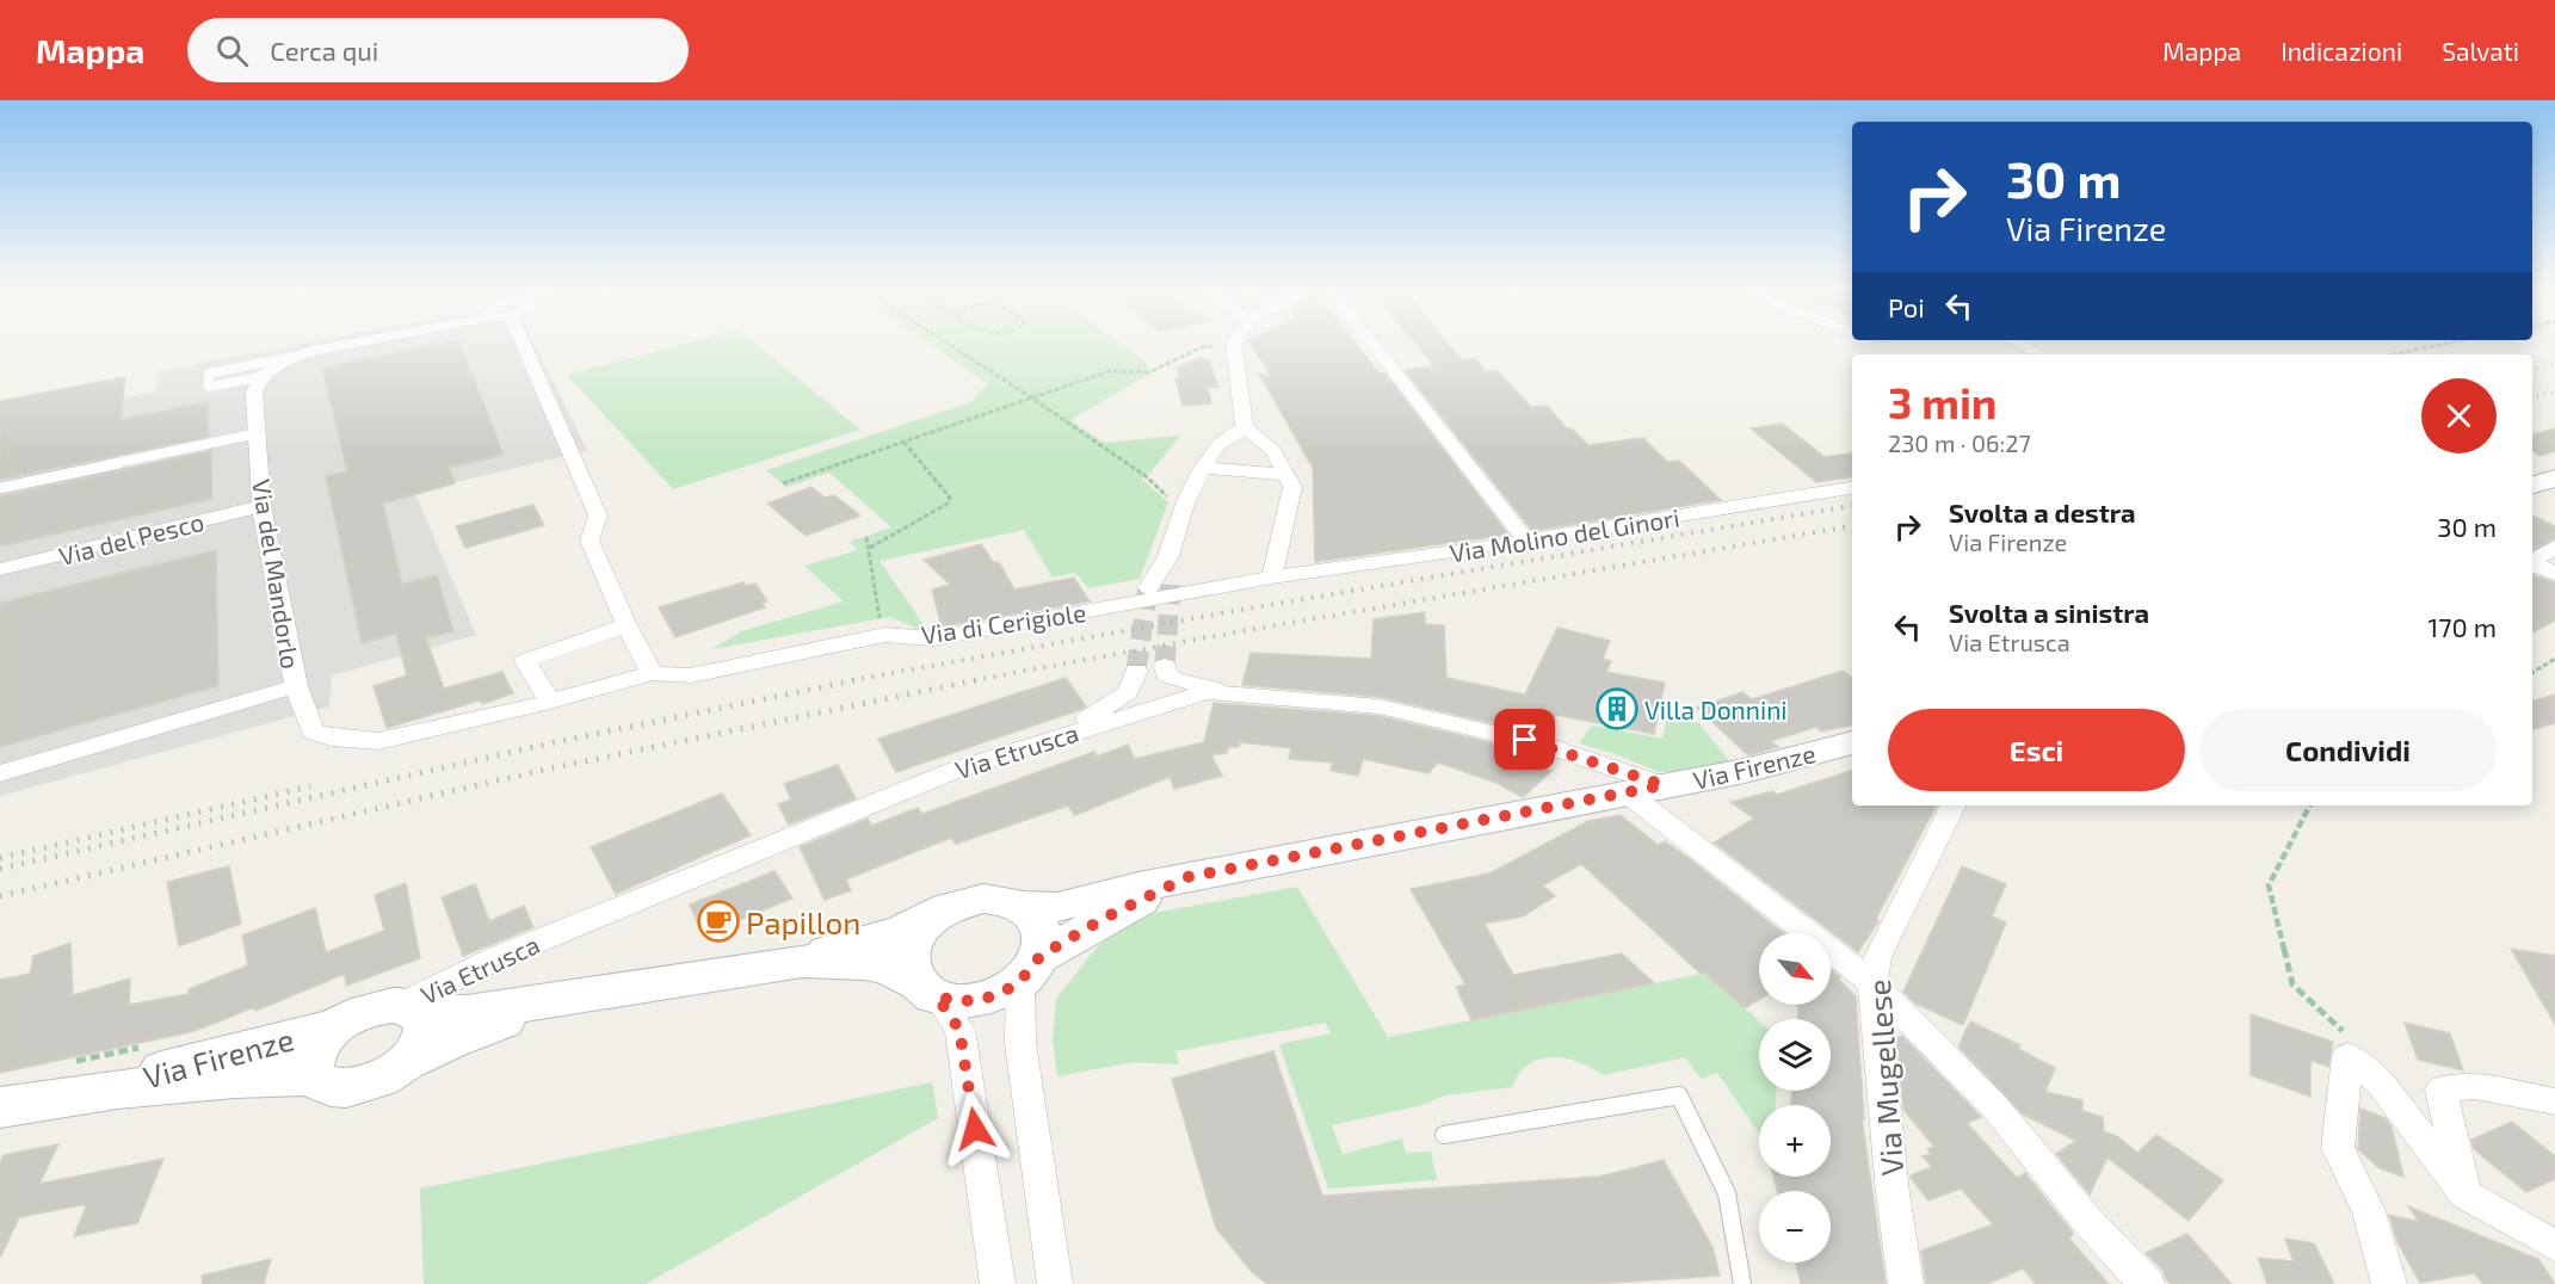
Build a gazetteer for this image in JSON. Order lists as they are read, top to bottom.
{
  "streets": {
    "main road": ["Via Firenze"],
    "street": [
      "Via Molino del Ginori",
      "Via del Pesco",
      "Via del Mandorlo",
      "Via di Cerigiole",
      "Via Etrusca",
      "Via Mugellese"
    ]
  },
  "crossings": [
    ["Via Molino del Ginori", "Via di Cerigiole"],
    ["Via del Pesco", "Via del Mandorlo"],
    ["Via del Mandorlo", "Via di Cerigiole"],
    ["Via Etrusca", "Via Firenze"],
    ["Via Etrusca", "Via Mugellese"]
  ],
  "places": {
    "building": ["Villa Donnini"],
    "cafe": ["Papillon"]
  },
  "north": "bottom right",
  "page": {
    "header": "Mappa",
    "search": "Cerca qui",
    "nav": ["Mappa", "Indicazioni", "Salvati"],
    "turn": ["30 m", "Via Firenze"],
    "then": "Poi",
    "heading": ["3 min", "230 m · 06:27"],
    "list": [
      {
        "name": "Svolta a destra",
        "note": "Via Firenze",
        "value": "30 m"
      },
      {
        "name": "Svolta a sinistra",
        "note": "Via Etrusca",
        "value": "170 m"
      }
    ],
    "buttons": ["Esci", "Condividi"],
    "map_buttons": ["+", "−"]
  }
}
